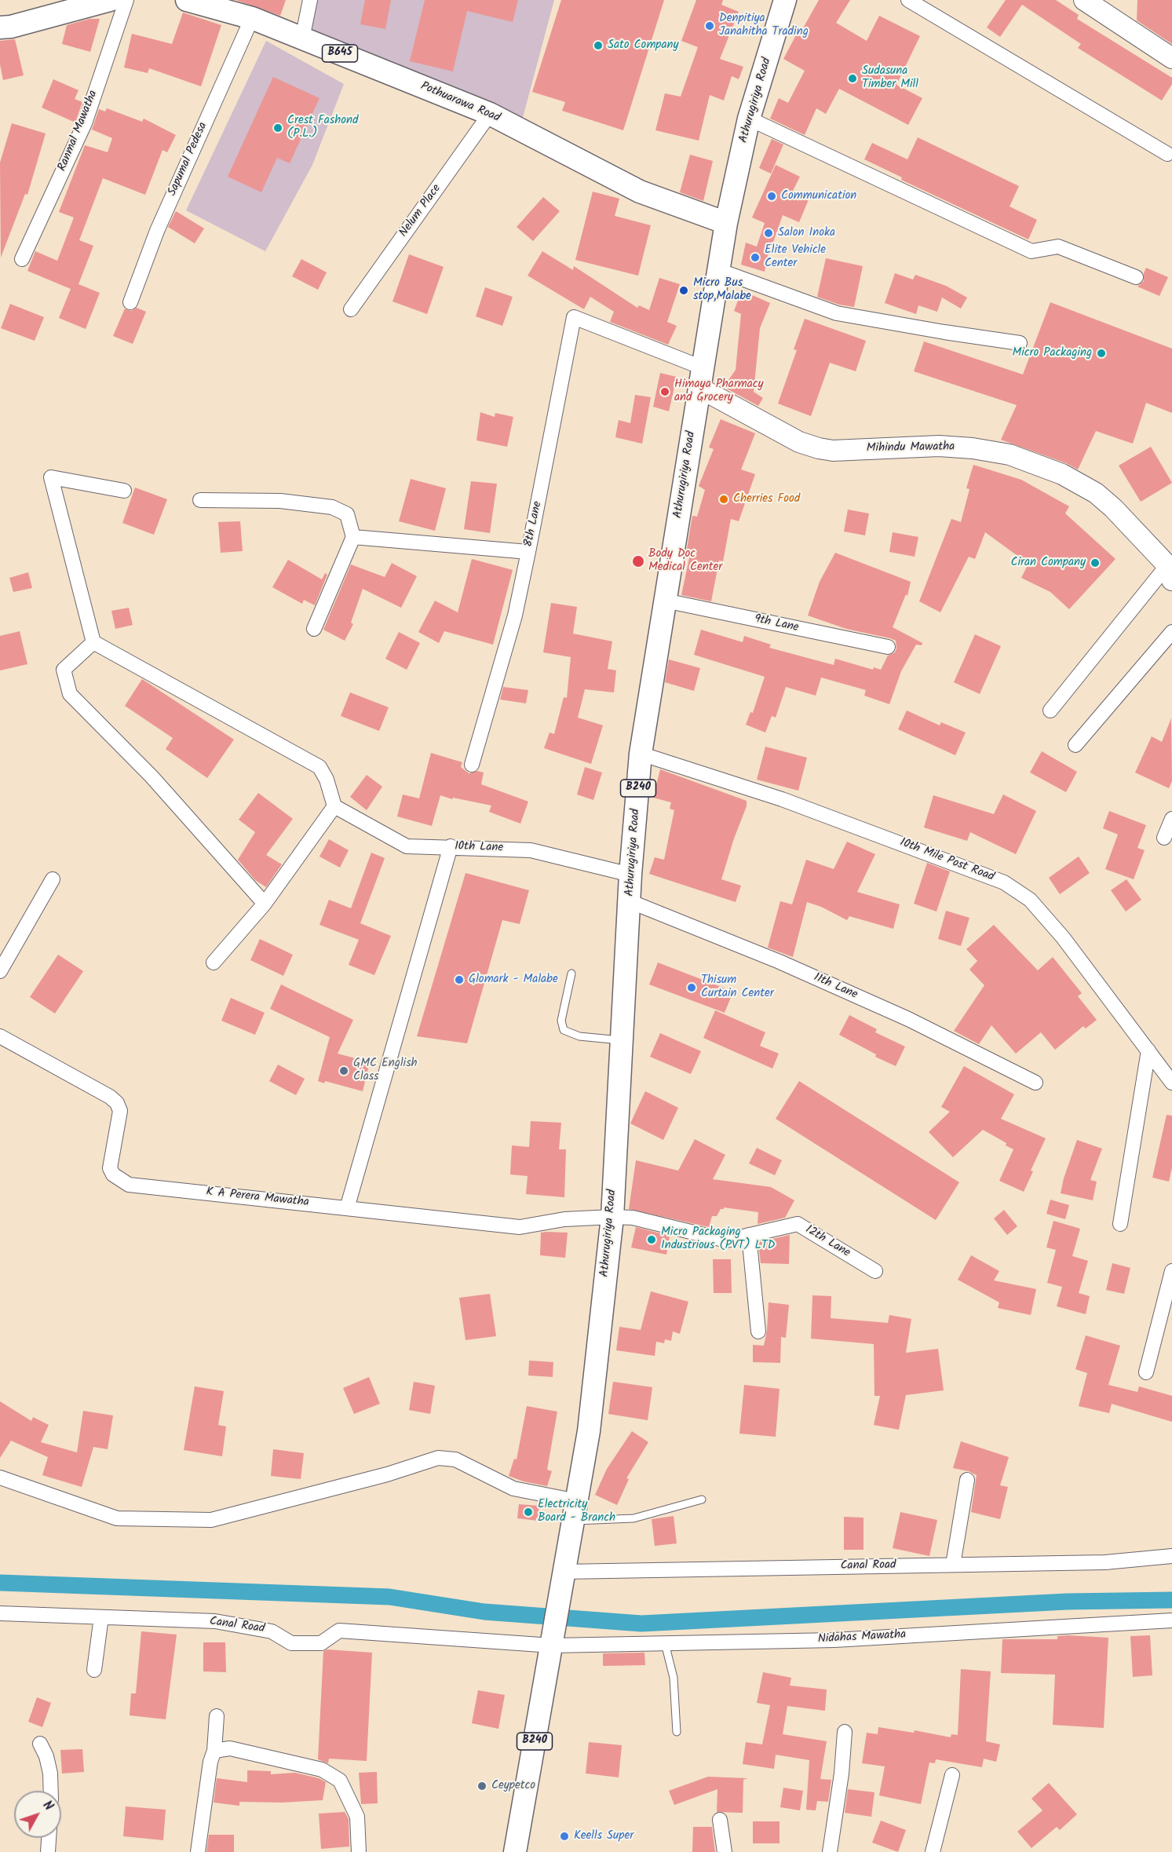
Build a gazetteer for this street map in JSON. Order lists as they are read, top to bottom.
{
  "streets": {
    "main road": [
      "B645",
      "Athurugiriya Road",
      "Pothuarawa Road",
      "B240"
    ],
    "street": [
      "Ranmal Mawatha",
      "Sapumal Pedesa",
      "Nelum Place",
      "Mihindu Mawatha",
      "8th Lane",
      "9th Lane",
      "10th Lane",
      "10th Mile Post Road",
      "11th Lane",
      "K A Perera Mawatha",
      "12th Lane",
      "Canal Road",
      "Nidahas Mawatha"
    ]
  },
  "crossings": [
    ["Athurugiriya Road", "Pothuarawa Road"],
    ["Athurugiriya Road", "Mihindu Mawatha"],
    ["Athurugiriya Road", "8th Lane"],
    ["Athurugiriya Road", "9th Lane"],
    ["Athurugiriya Road", "B240"],
    ["Athurugiriya Road", "10th Lane"],
    ["Athurugiriya Road", "10th Mile Post Road"],
    ["Athurugiriya Road", "11th Lane"],
    ["Athurugiriya Road", "K A Perera Mawatha"],
    ["Athurugiriya Road", "12th Lane"],
    ["Athurugiriya Road", "Canal Road"],
    ["Athurugiriya Road", "Nidahas Mawatha"],
    ["Pothuarawa Road", "Sapumal Pedesa"],
    ["Pothuarawa Road", "Nelum Place"],
    ["Mihindu Mawatha", "8th Lane"],
    ["B240", "Canal Road"],
    ["B240", "Nidahas Mawatha"],
    ["K A Perera Mawatha", "12th Lane"],
    ["Canal Road", "Nidahas Mawatha"]
  ],
  "places": [
    "Denpitiya Janahitha Trading",
    "Sato Company",
    "Sudasuna Timber Mill",
    "Crest Fashond (P.L.)",
    "Communication",
    "Salon Inoka",
    "Elite Vehicle Center",
    "Micro Bus stop,Malabe",
    "Micro Packaging",
    "Himaya Pharmacy and Grocery",
    "Cherries Food",
    "Body Doc Medical Center",
    "Ciran Company",
    "Glomark - Malabe",
    "Thisum Curtain Center",
    "GMC English Class",
    "Micro Packaging Industrious (PVT) LTD",
    "Electricity Board - Branch",
    "Ceypetco",
    "Keells Super"
  ],
  "north": "top right"
}
